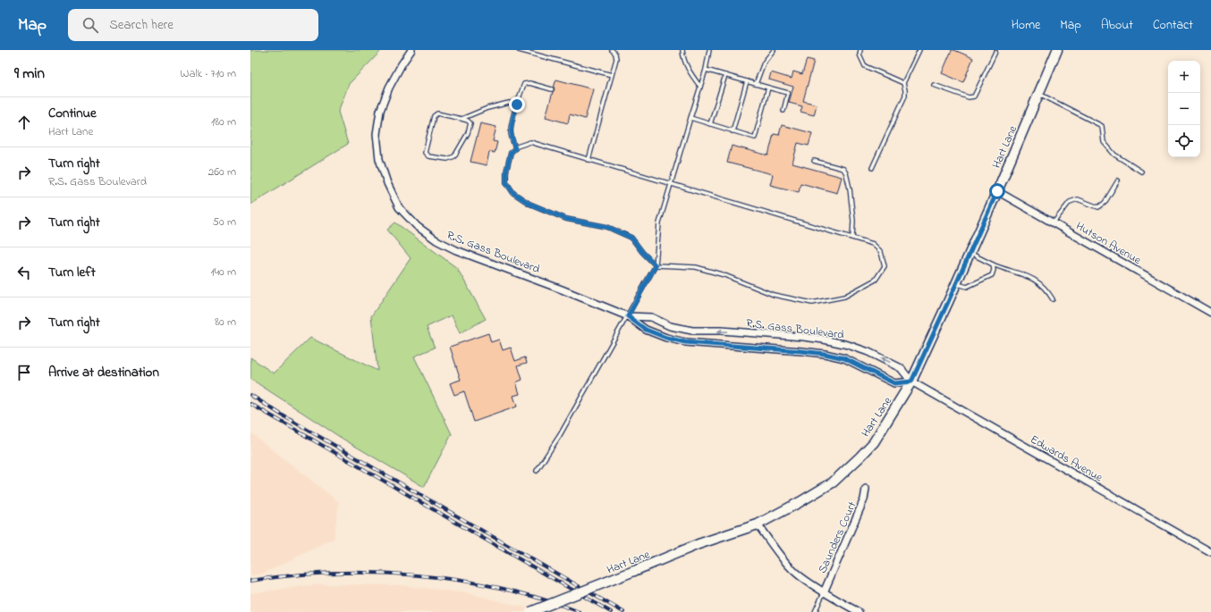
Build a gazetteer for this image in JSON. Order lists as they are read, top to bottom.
{
  "streets": {
    "main road": ["Hart Lane"],
    "street": [
      "Hutson Avenue",
      "R.S. Gass Boulevard",
      "Edwards Avenue",
      "Saunders Court"
    ]
  },
  "crossings": [
    ["Hart Lane", "Hutson Avenue"],
    ["Hart Lane", "R.S. Gass Boulevard"],
    ["Hart Lane", "Edwards Avenue"],
    ["R.S. Gass Boulevard", "Edwards Avenue"]
  ],
  "page": {
    "header": "Map",
    "search": "Search here",
    "nav": [
      "Home",
      "Map",
      "About",
      "Contact"
    ],
    "heading": ["9 min", "Walk · 710 m"],
    "map_buttons": ["+", "−"],
    "list": [
      ["Continue", "Hart Lane", "180 m"],
      ["Turn right", "R.S. Gass Boulevard", "260 m"],
      ["Turn right", "50 m"],
      ["Turn left", "140 m"],
      ["Turn right", "80 m"],
      "Arrive at destination"
    ]
  }
}
